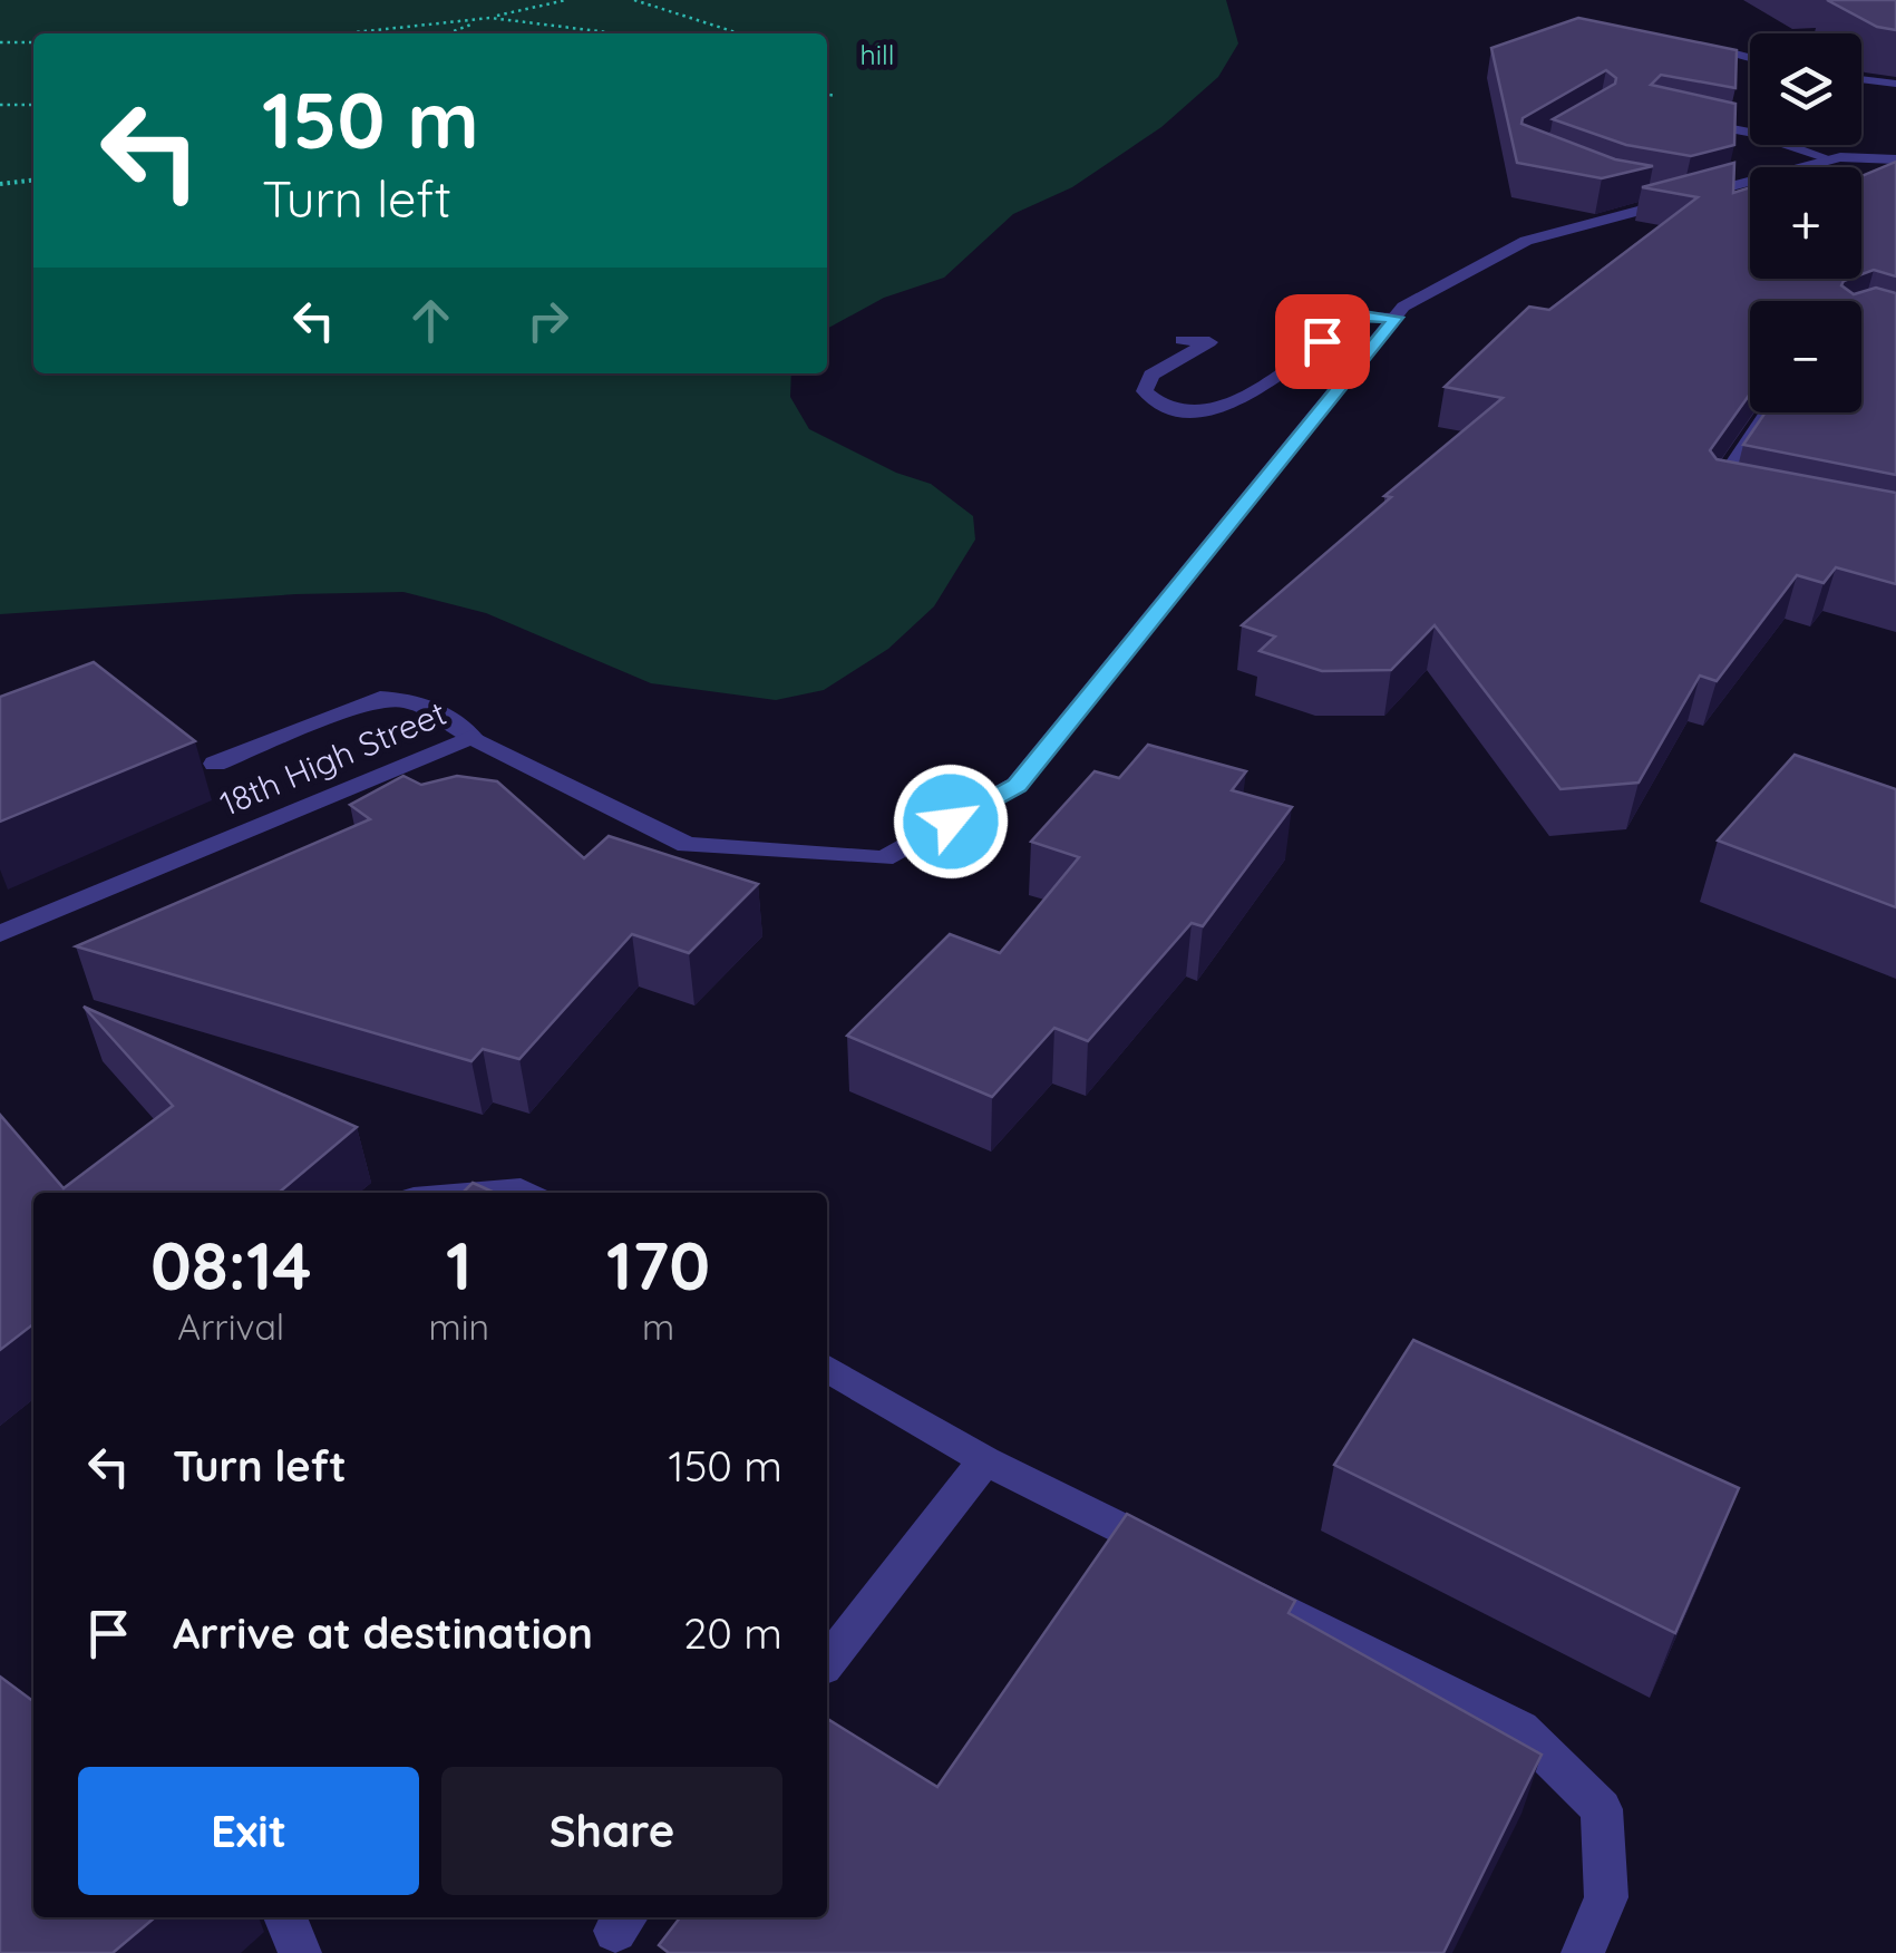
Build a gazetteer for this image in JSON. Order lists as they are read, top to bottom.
{
  "streets": {
    "street": ["18th High Street"]
  },
  "parks": ["hill"],
  "page": {
    "map_buttons": ["+", "−"],
    "turn": ["150 m", "Turn left"],
    "eta": [
      "08:14",
      "Arrival",
      "1",
      "min",
      "170",
      "m"
    ],
    "list": [
      {
        "name": "Turn left",
        "value": "150 m"
      },
      {
        "name": "Arrive at destination",
        "value": "20 m"
      }
    ],
    "buttons": ["Exit", "Share"]
  }
}
